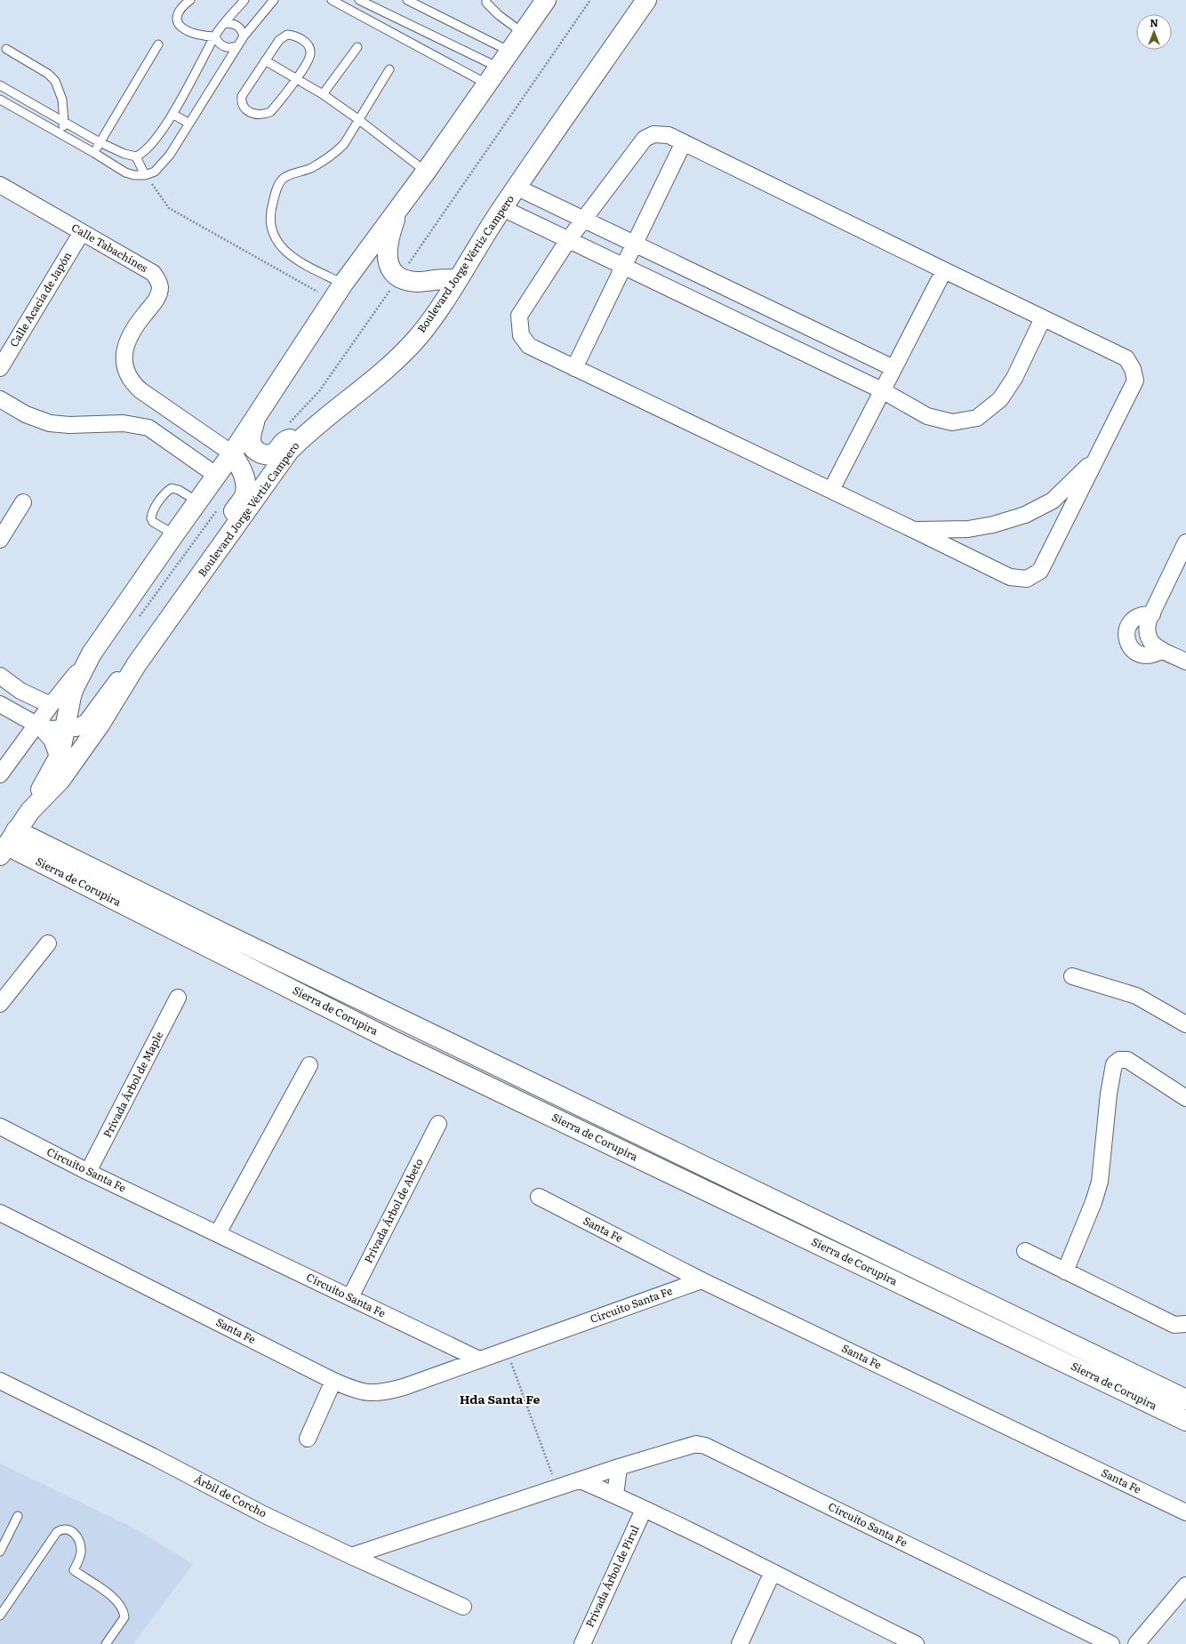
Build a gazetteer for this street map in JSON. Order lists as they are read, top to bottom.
{
  "streets": {
    "street": [
      "Calle Tabachines",
      "Boulevard Jorge Vértiz Campero",
      "Calle Acacia de Japón",
      "Sierra de Corupira",
      "Privada Árbol de Maple",
      "Circuito Santa Fe",
      "Privada Árbol de Abeto",
      "Santa Fe",
      "Árbil de Corcho",
      "Privada Árbol de Pirul"
    ]
  },
  "crossings": [
    ["Calle Tabachines", "Boulevard Jorge Vértiz Campero"],
    ["Calle Tabachines", "Calle Acacia de Japón"],
    ["Boulevard Jorge Vértiz Campero", "Sierra de Corupira"],
    ["Privada Árbol de Maple", "Circuito Santa Fe"],
    ["Circuito Santa Fe", "Privada Árbol de Abeto"],
    ["Circuito Santa Fe", "Santa Fe"],
    ["Circuito Santa Fe", "Árbil de Corcho"]
  ],
  "districts": ["Hda Santa Fe"],
  "north": "top"
}
